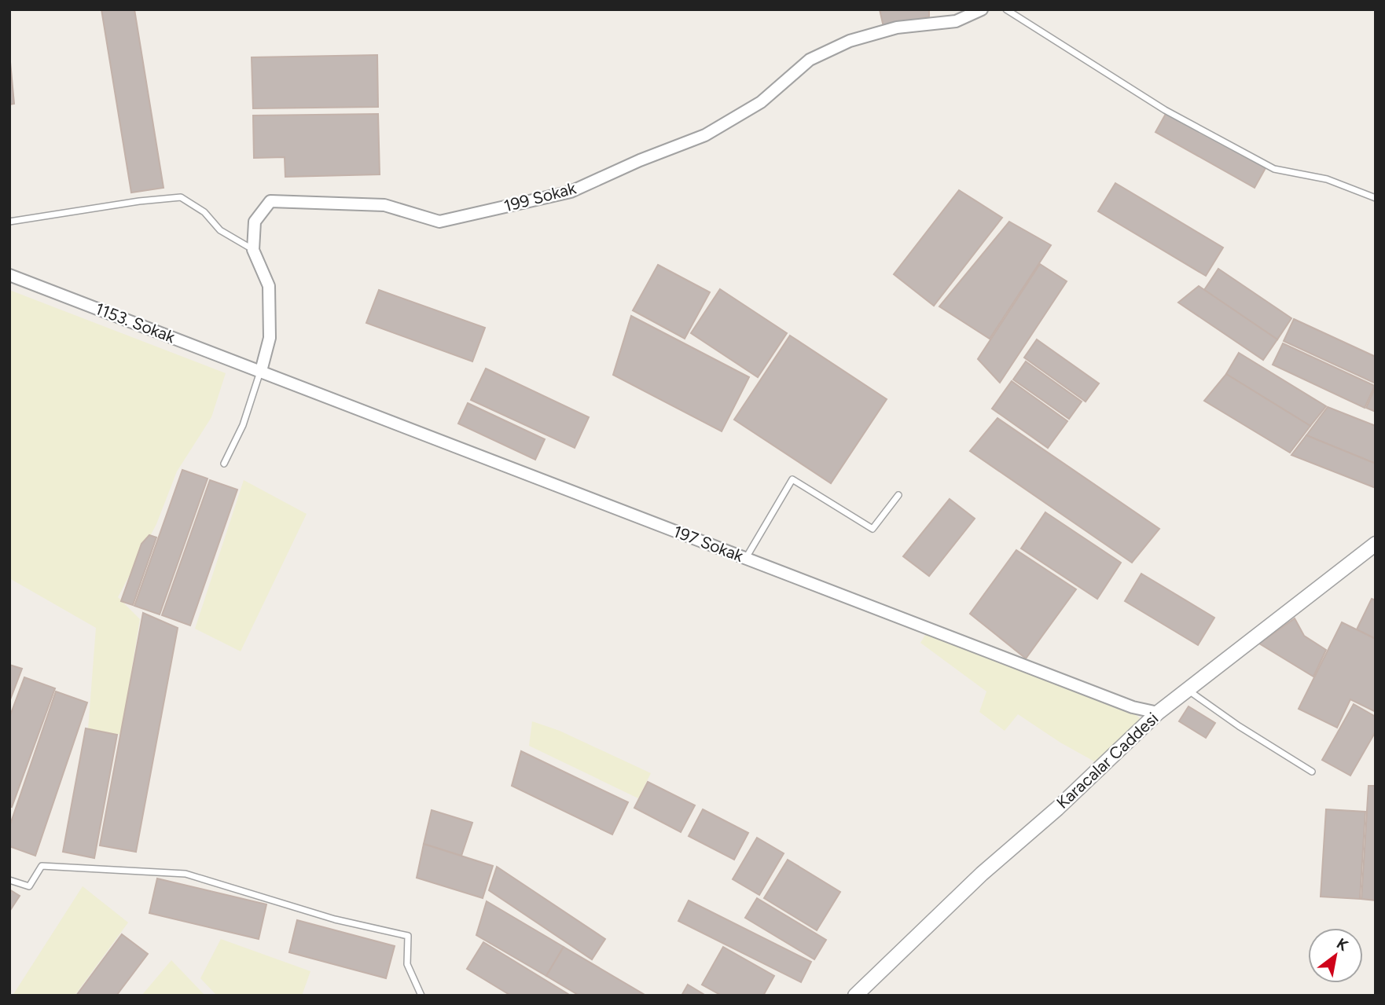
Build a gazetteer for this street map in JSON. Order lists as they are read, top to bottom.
{
  "streets": {
    "street": [
      "199 Sokak",
      "1153. Sokak",
      "197 Sokak",
      "Karacalar Caddesi"
    ]
  },
  "crossings": [
    ["199 Sokak", "1153. Sokak"],
    ["199 Sokak", "197 Sokak"],
    ["1153. Sokak", "197 Sokak"],
    ["197 Sokak", "Karacalar Caddesi"]
  ],
  "north": "top right"
}
